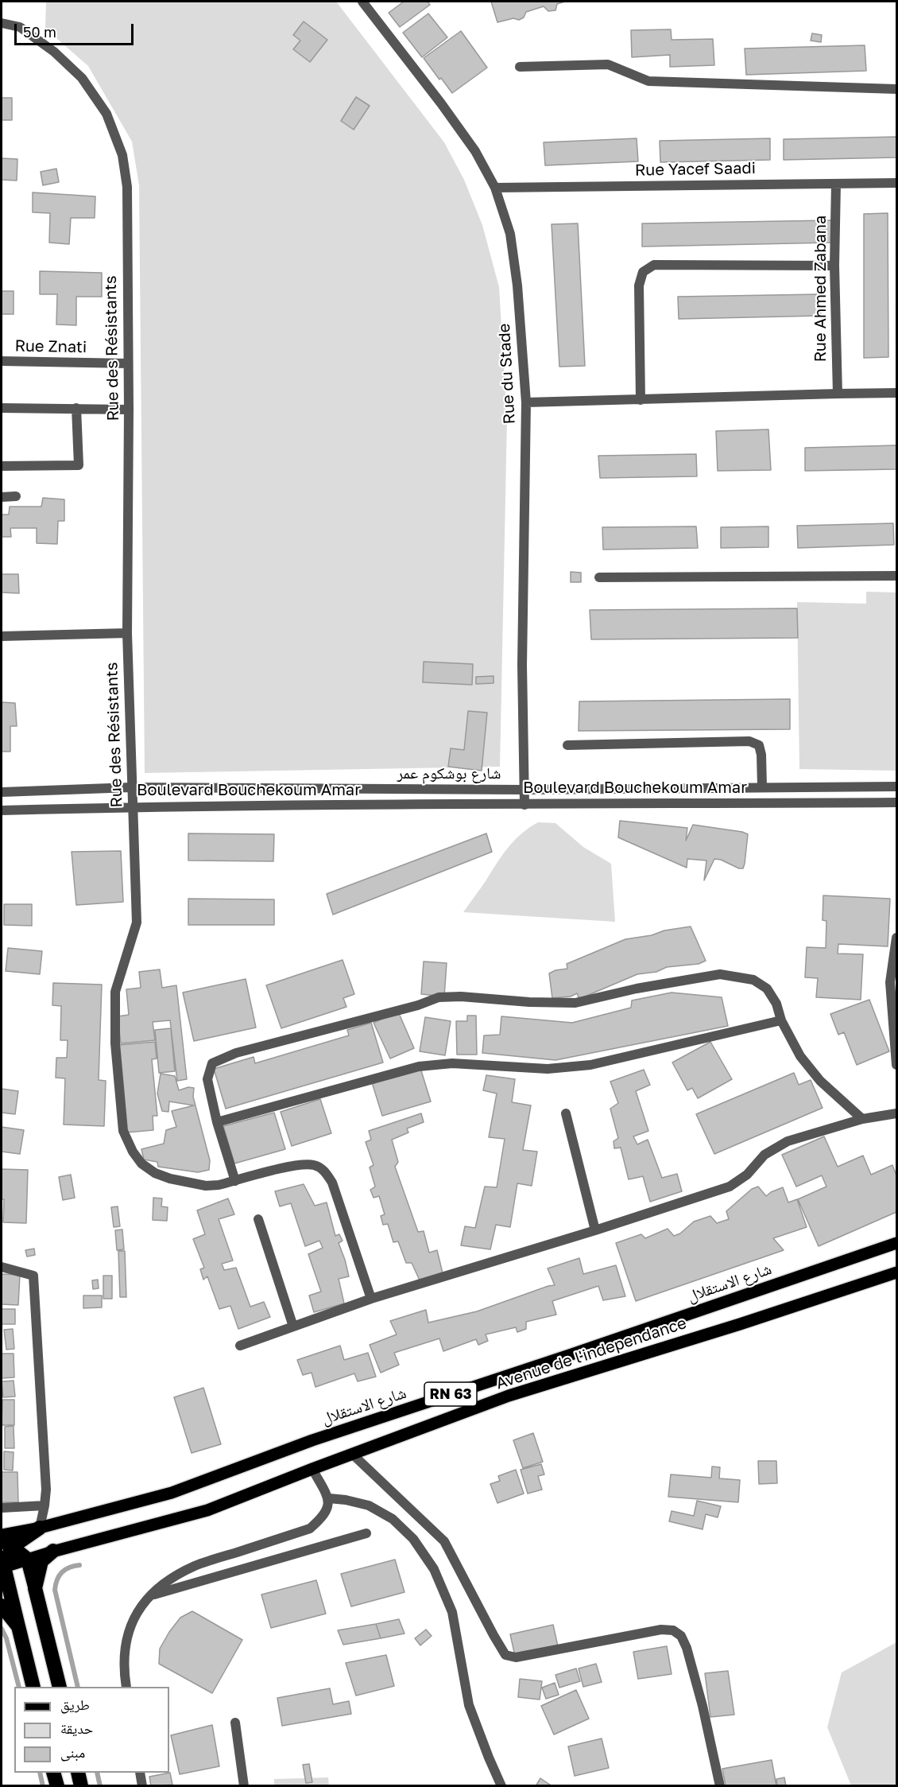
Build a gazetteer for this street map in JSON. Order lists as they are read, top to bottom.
{
  "streets": {
    "main road": ["شارع الاستقلال", "Avenue de l'independance", "RN 63"],
    "street": [
      "Rue Yacef Saadi",
      "Rue Ahmed Zabana",
      "Rue Znati",
      "Rue des Résistants",
      "Rue du Stade",
      "شارع بوشكوم عمر",
      "Boulevard Bouchekoum Amar"
    ]
  },
  "crossings": [
    ["Rue Yacef Saadi", "Rue Ahmed Zabana"],
    ["Rue Yacef Saadi", "Rue du Stade"],
    ["Rue Znati", "Rue des Résistants"],
    ["Rue des Résistants", "شارع بوشكوم عمر"],
    ["Rue des Résistants", "Boulevard Bouchekoum Amar"],
    ["Rue du Stade", "شارع بوشكوم عمر"],
    ["Rue du Stade", "Boulevard Bouchekoum Amar"],
    ["Avenue de l'independance", "RN 63"]
  ],
  "legend": ["طريق", "حديقة", "مبنى"],
  "scale_bar": "50 m"
}
